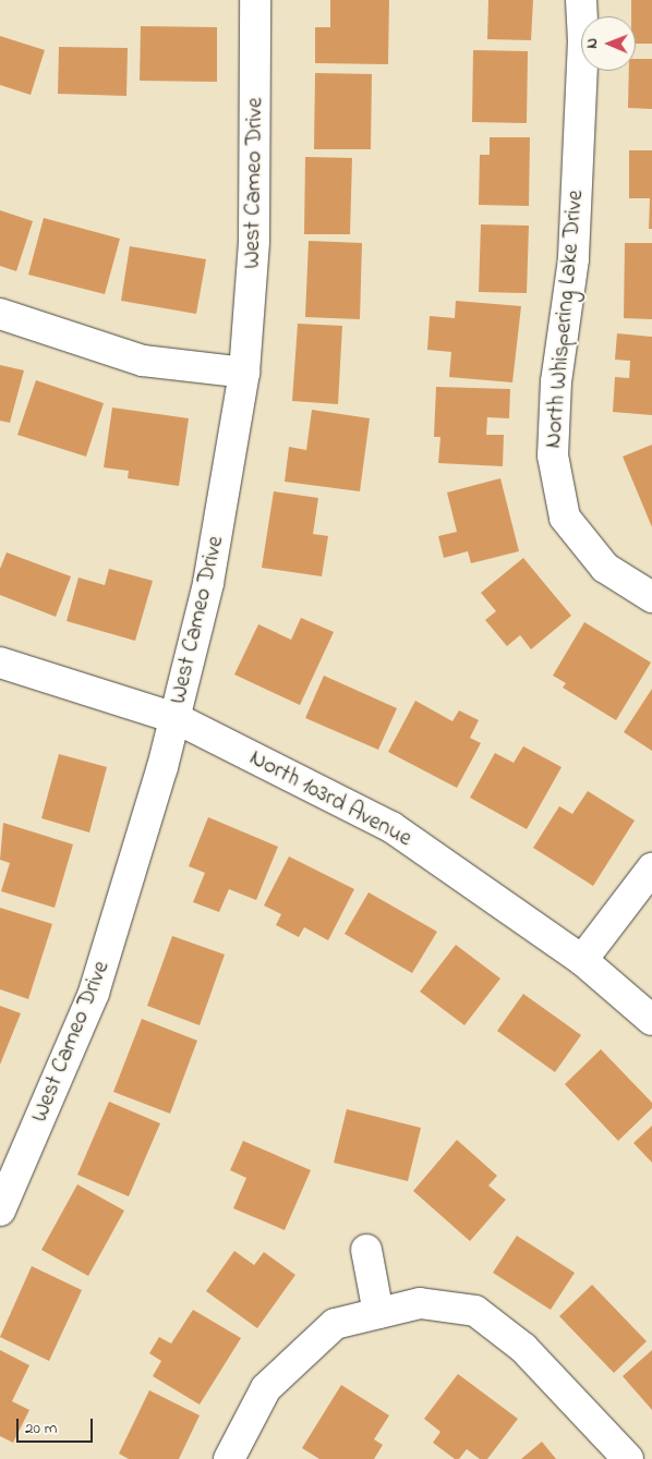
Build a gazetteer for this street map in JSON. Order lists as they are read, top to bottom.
{
  "streets": {
    "street": ["West Cameo Drive", "North Whispering Lake Drive", "North 103rd Avenue"]
  },
  "crossings": [
    ["West Cameo Drive", "North 103rd Avenue"]
  ],
  "scale_bar": "20 m",
  "north": "left"
}
